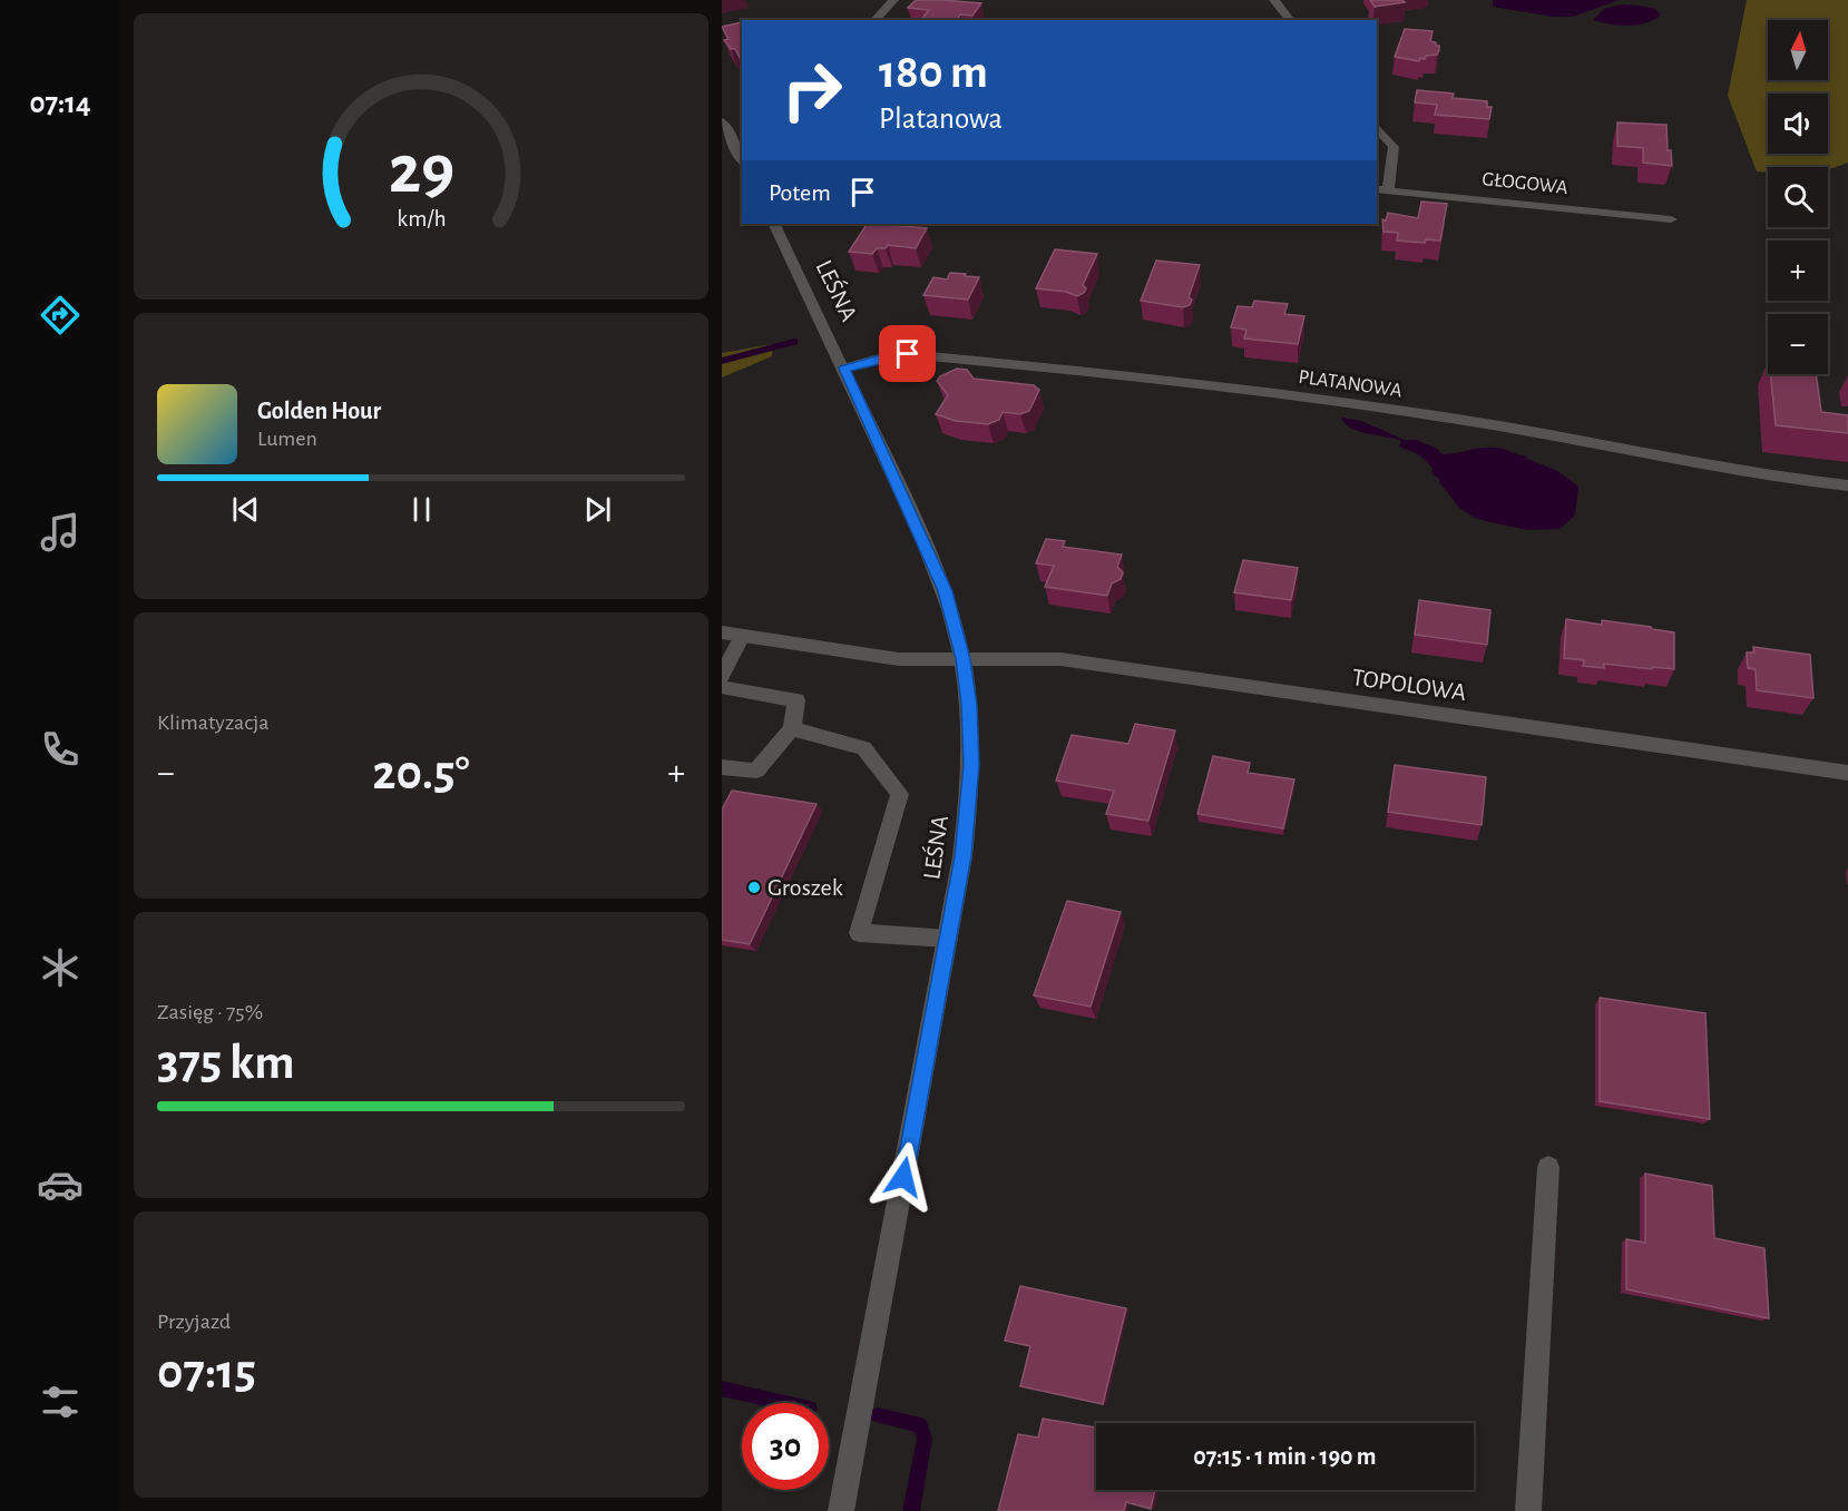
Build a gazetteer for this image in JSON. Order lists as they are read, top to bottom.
{
  "streets": {
    "street": [
      "GŁOGOWA",
      "LEŚNA",
      "PLATANOWA",
      "TOPOLOWA"
    ]
  },
  "crossings": [
    ["LEŚNA", "PLATANOWA"],
    ["LEŚNA", "TOPOLOWA"]
  ],
  "places": ["Groszek"],
  "north": "top",
  "page": {
    "tabs": "07:14",
    "map_buttons": ["+", "−"],
    "turn": ["180 m", "Platanowa"],
    "then": "Potem",
    "song": ["Golden Hour", "Lumen"],
    "tile": [
      "Klimatyzacja",
      ["Zasięg · 75%", "375 km"],
      ["Przyjazd", "07:15"]
    ],
    "heat": ["−", "20.5°", "+"],
    "limit": "30",
    "trip": "07:15 · 1 min · 190 m",
    "gauge": ["29", "km/h"]
  }
}
